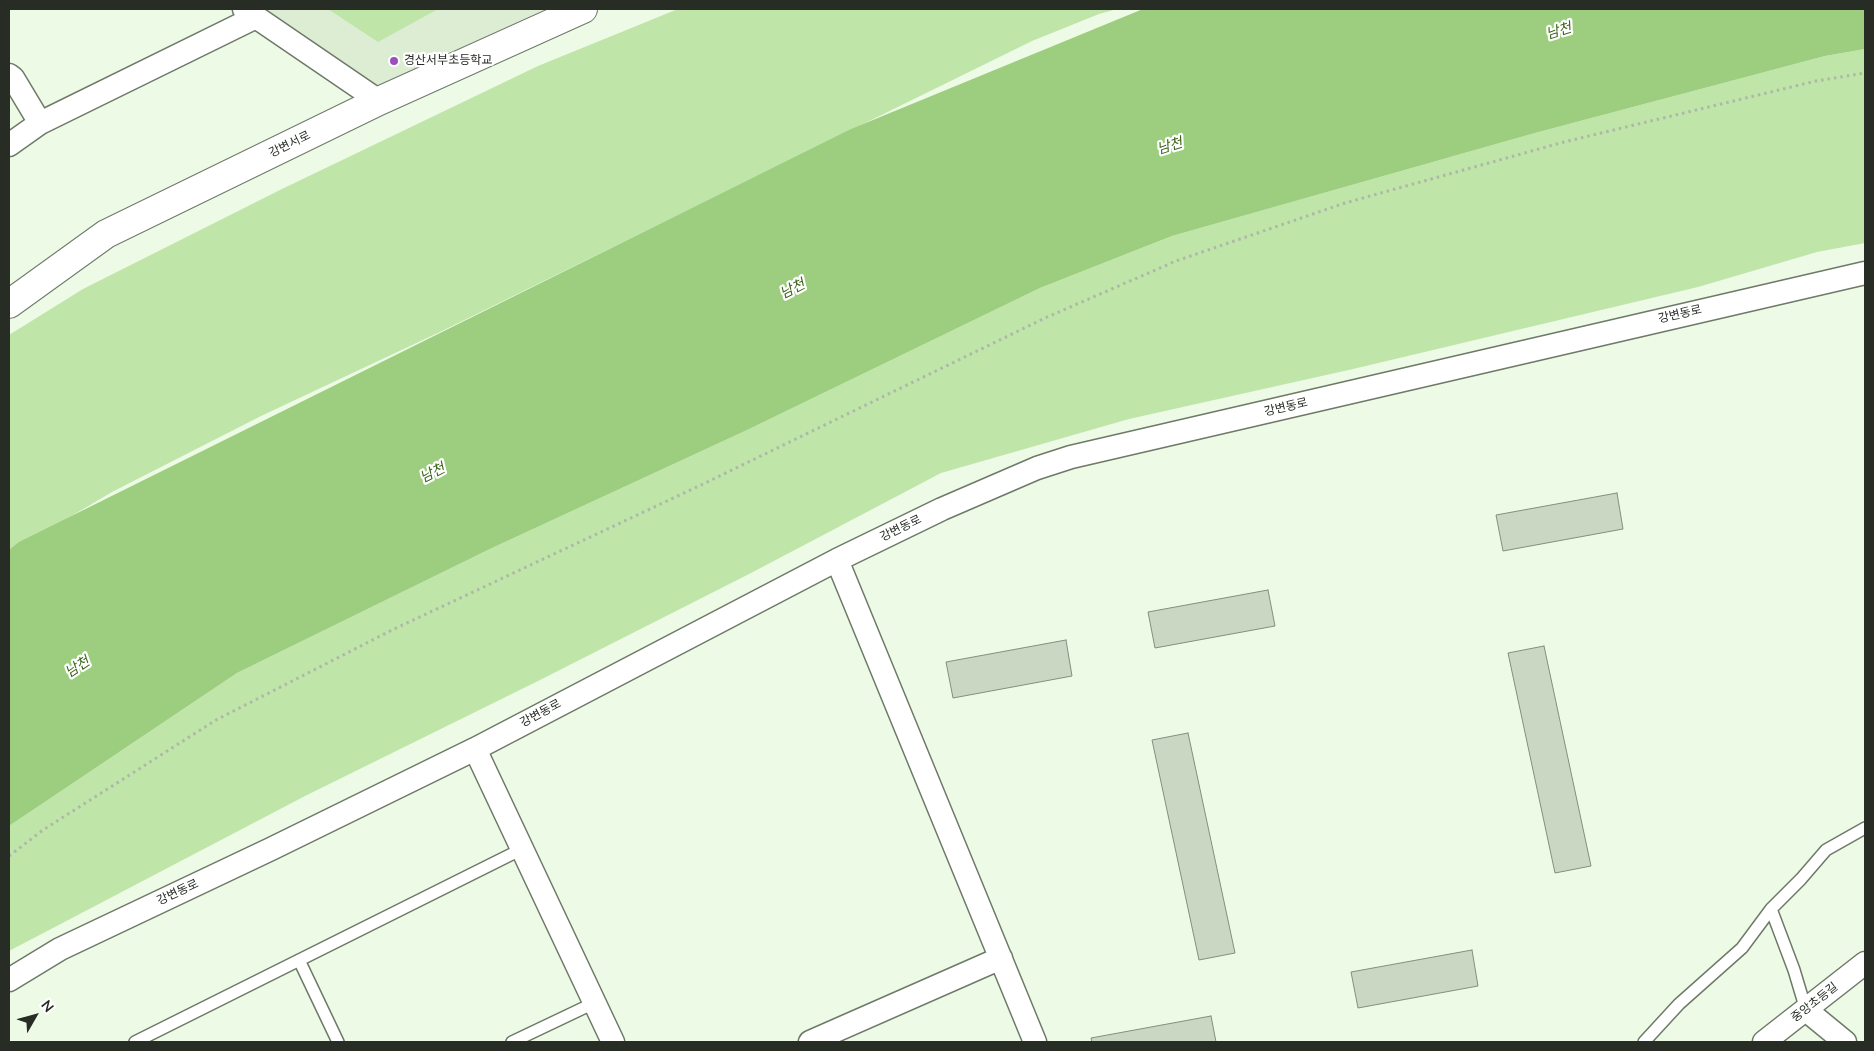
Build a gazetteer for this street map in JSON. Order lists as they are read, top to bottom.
{
  "streets": {
    "street": ["강변서로", "강변동로", "중앙초등길"]
  },
  "water": ["남천"],
  "places": ["경산서부초등학교"],
  "north": "top right"
}
